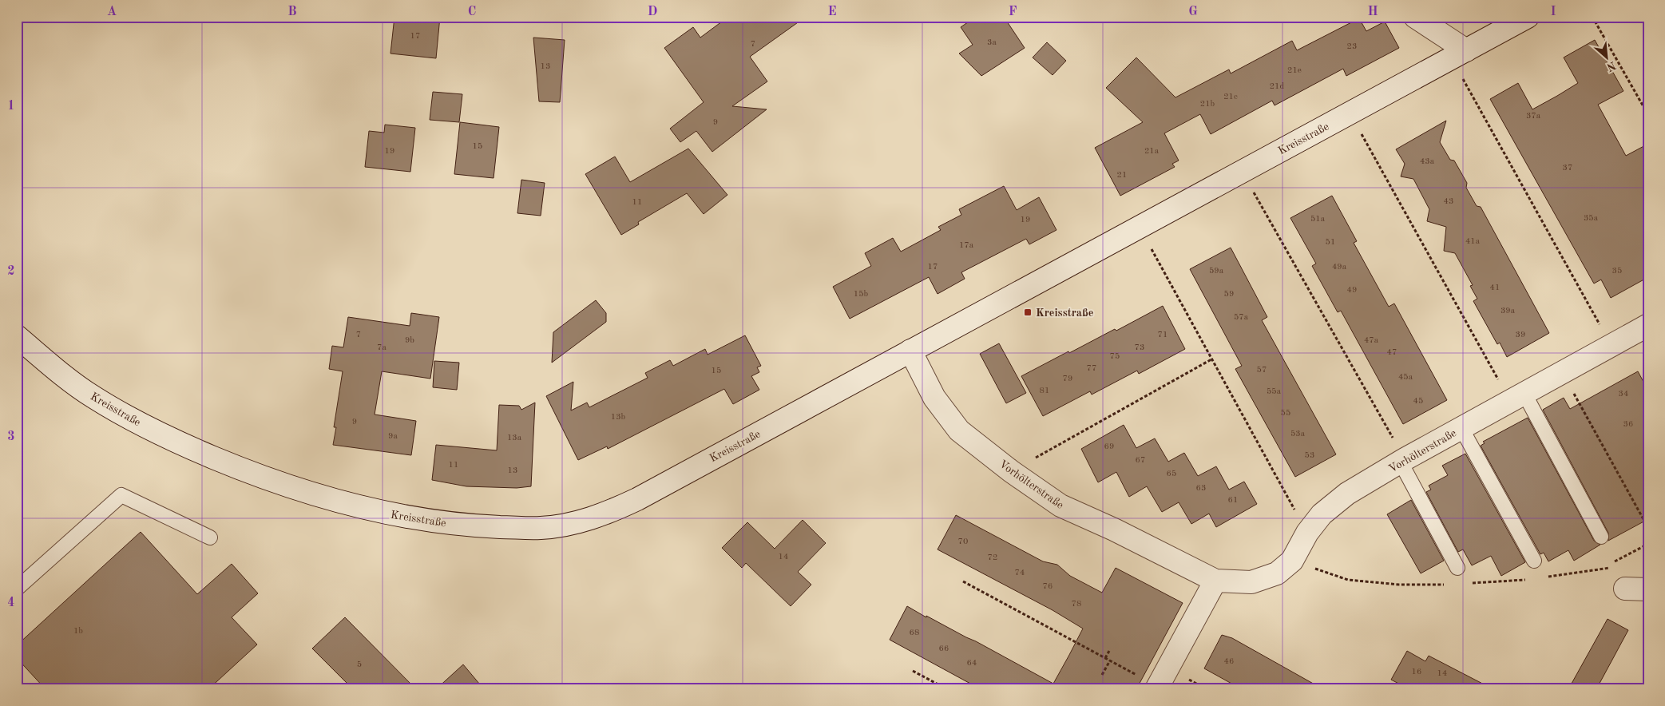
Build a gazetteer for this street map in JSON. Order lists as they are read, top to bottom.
{
  "streets": {
    "main road": ["Kreisstraße", "Vorhölterstraße"]
  },
  "crossings": [
    ["Kreisstraße", "Vorhölterstraße"]
  ],
  "places": {
    "transit": ["Kreisstraße"]
  },
  "house_numbers": [
    "17",
    "3a",
    "7",
    "23",
    "13",
    "21e",
    "21d",
    "21c",
    "21b",
    "37a",
    "9",
    "15",
    "19",
    "21a",
    "43a",
    "37",
    "21",
    "43",
    "11",
    "35a",
    "51a",
    "19",
    "41a",
    "51",
    "17a",
    "17",
    "49a",
    "59a",
    "35",
    "41",
    "49",
    "15b",
    "59",
    "39a",
    "57a",
    "7",
    "71",
    "39",
    "9b",
    "47a",
    "7a",
    "73",
    "47",
    "75",
    "77",
    "57",
    "15",
    "45a",
    "79",
    "81",
    "55a",
    "34",
    "45",
    "55",
    "13b",
    "9",
    "36",
    "53a",
    "9a",
    "13a",
    "69",
    "53",
    "67",
    "11",
    "13",
    "65",
    "63",
    "61",
    "70",
    "14",
    "72",
    "74",
    "76",
    "78",
    "1b",
    "68",
    "66",
    "46",
    "64",
    "5",
    "16",
    "14"
  ],
  "north": "bottom right",
  "grid": {
    "columns": [
      "A",
      "B",
      "C",
      "D",
      "E",
      "F",
      "G",
      "H",
      "I"
    ],
    "rows": [
      "1",
      "2",
      "3",
      "4"
    ]
  }
}
